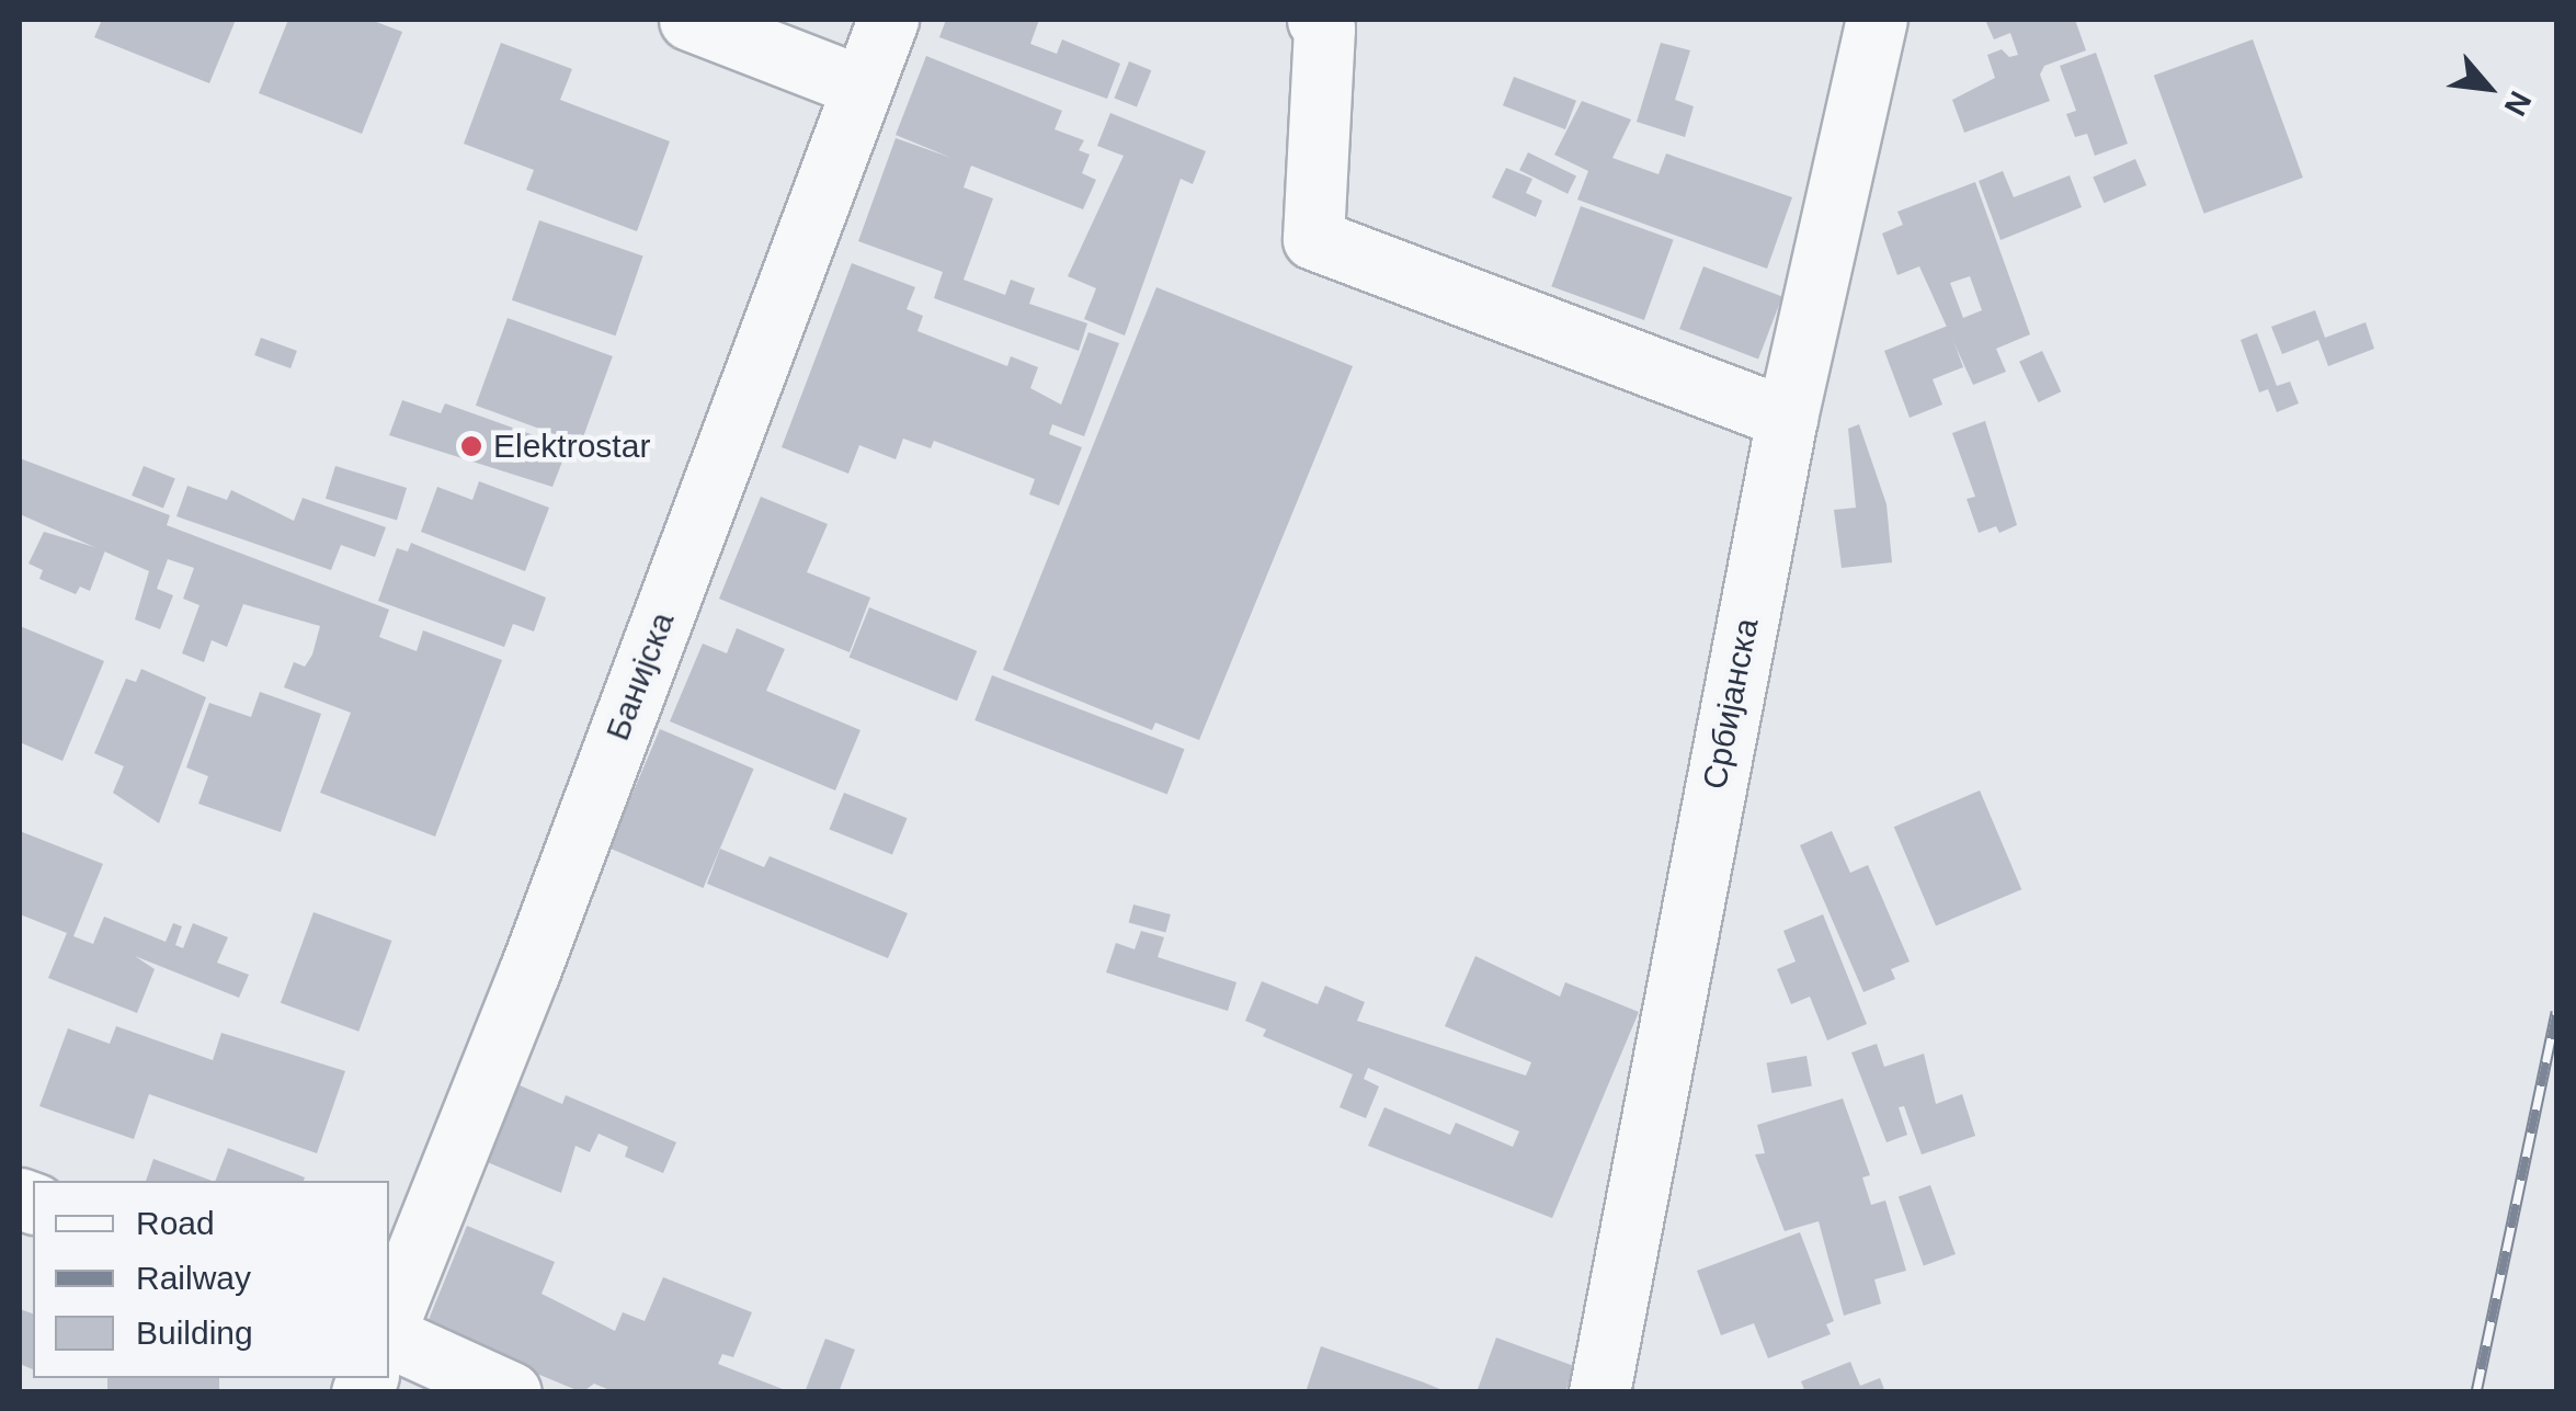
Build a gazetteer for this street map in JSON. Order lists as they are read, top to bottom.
{
  "streets": {
    "street": ["Банијска", "Србијанска"]
  },
  "places": ["Elektrostar"],
  "legend": ["Road", "Railway", "Building"],
  "north": "bottom right"
}
